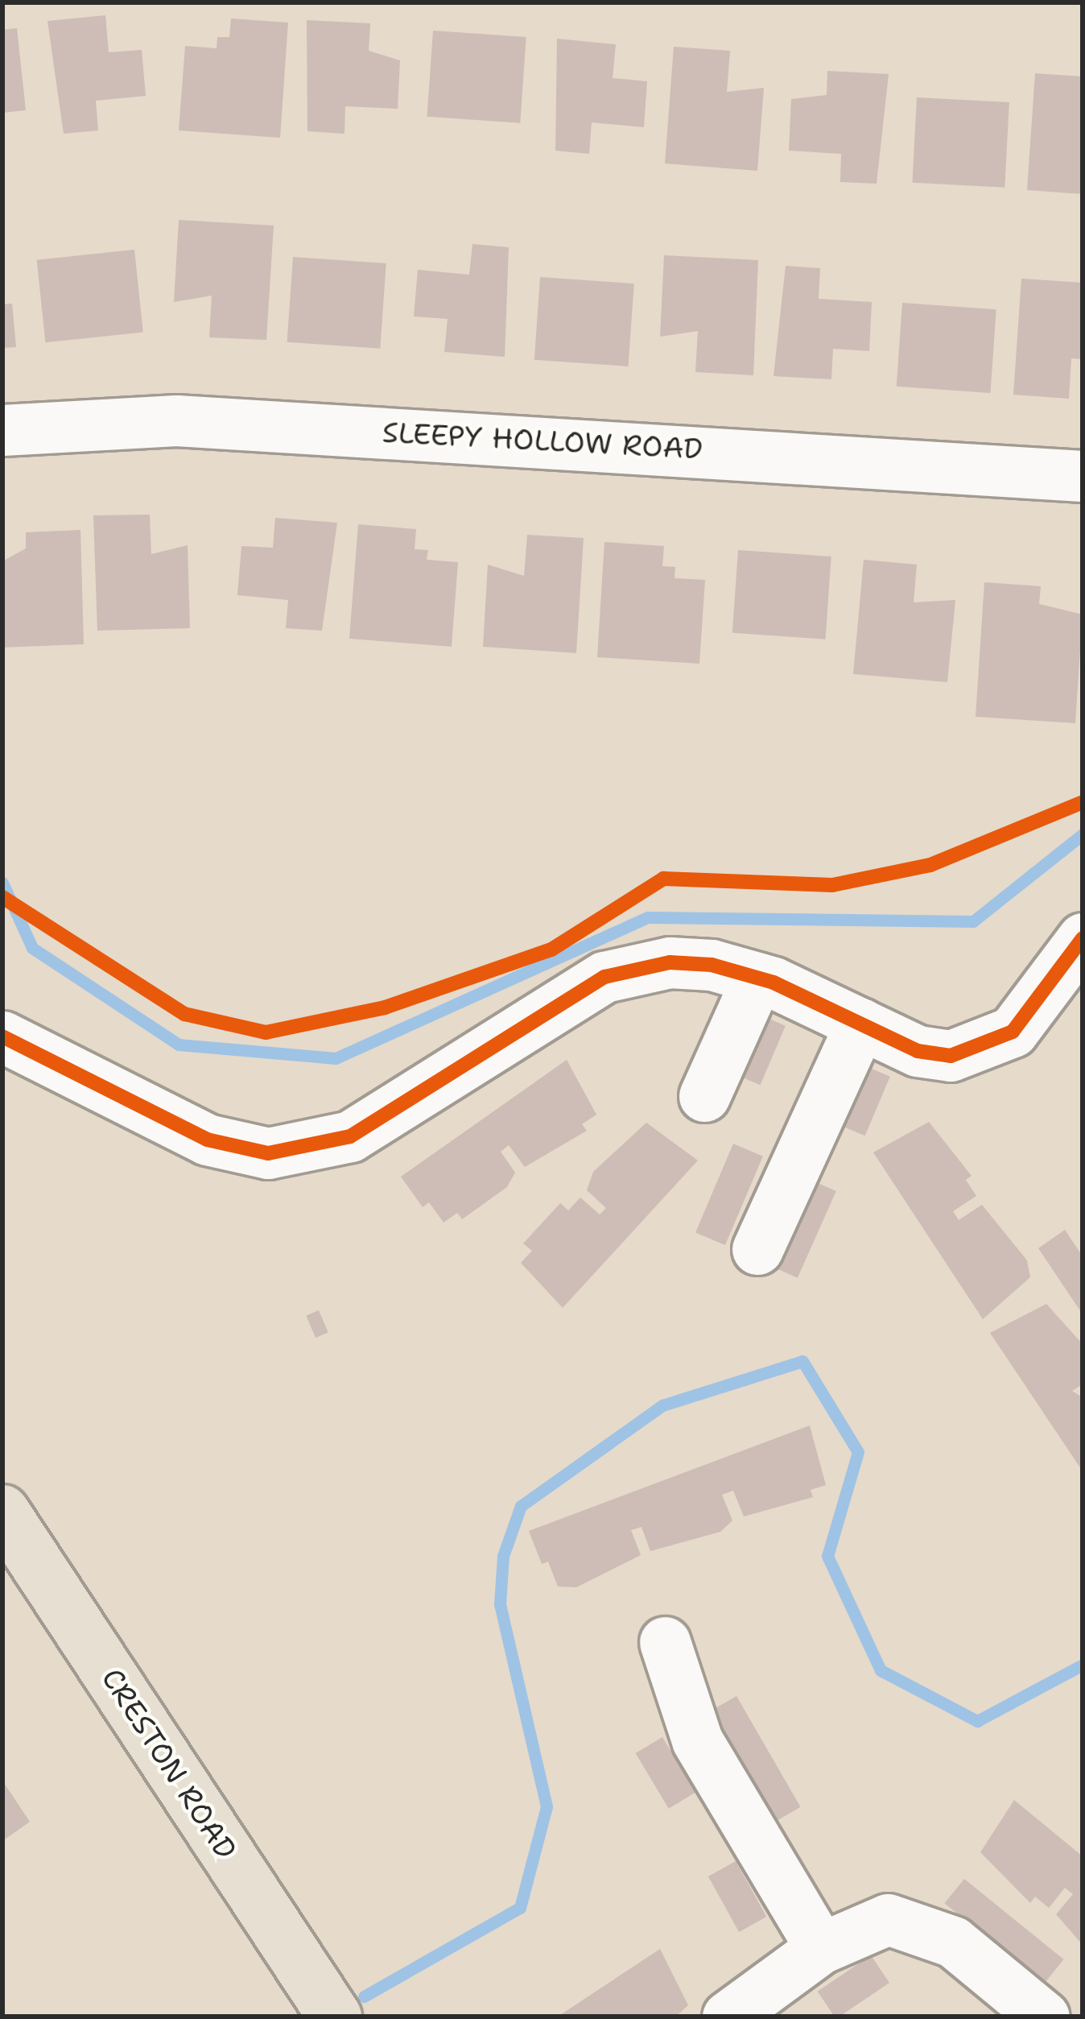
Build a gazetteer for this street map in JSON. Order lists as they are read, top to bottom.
{
  "streets": {
    "main road": ["CRESTON ROAD"],
    "street": ["SLEEPY HOLLOW ROAD"]
  }
}
